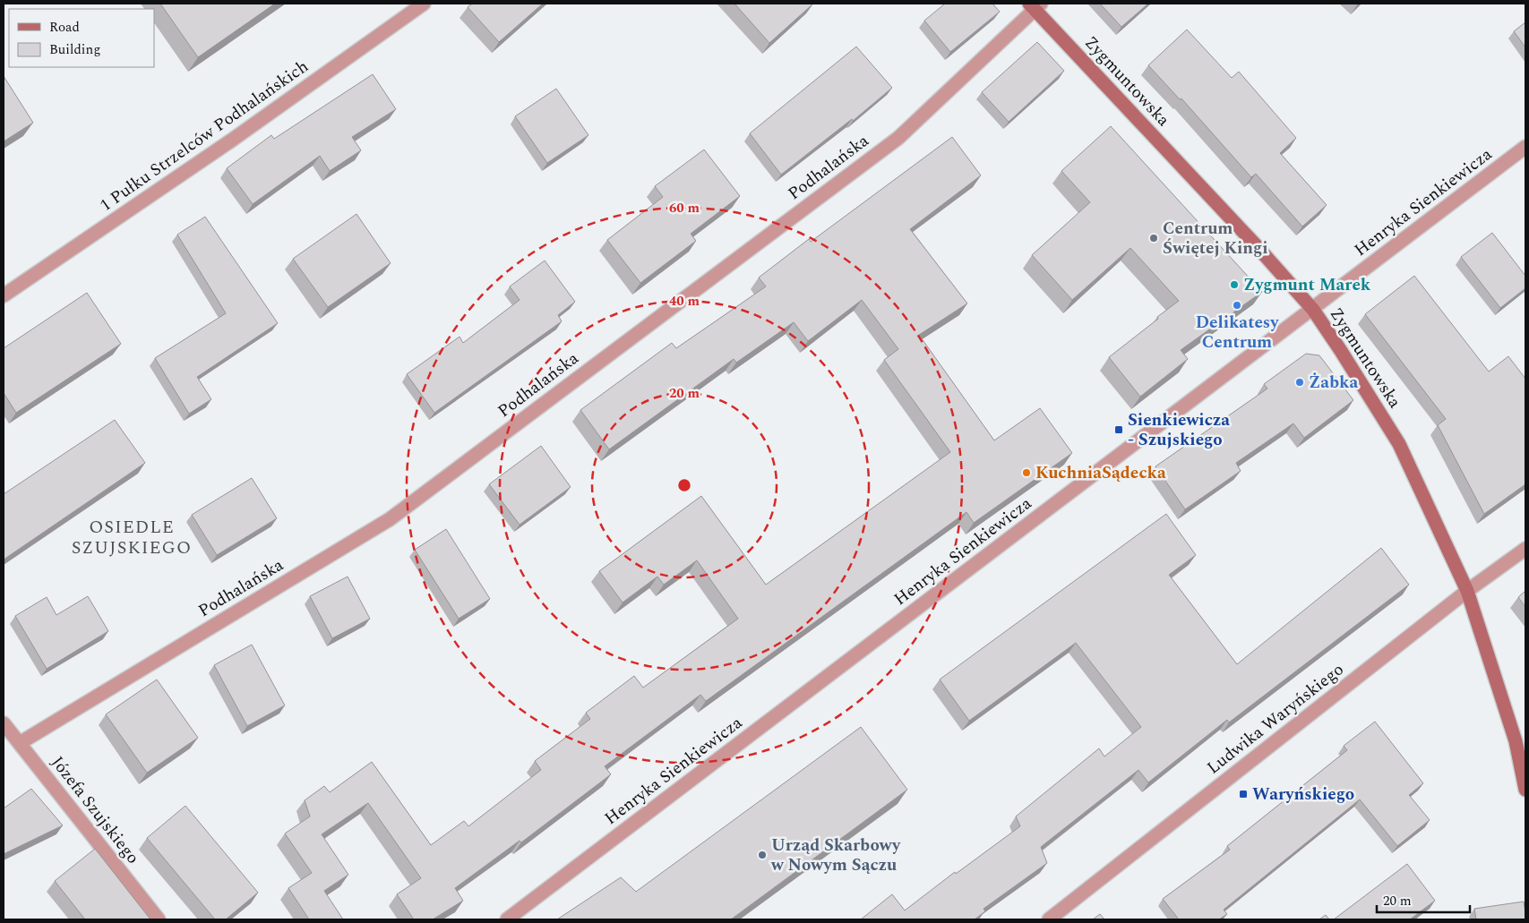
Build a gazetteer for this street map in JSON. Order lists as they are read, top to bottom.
{
  "streets": {
    "main road": ["Zygmuntowska"],
    "street": [
      "1 Pułku Strzelców Podhalańskich",
      "Podhalańska",
      "Henryka Sienkiewicza",
      "Ludwika Waryńskiego",
      "Józefa Szujskiego"
    ]
  },
  "crossings": [
    ["Zygmuntowska", "Podhalańska"],
    ["Zygmuntowska", "Henryka Sienkiewicza"],
    ["Zygmuntowska", "Ludwika Waryńskiego"],
    ["Podhalańska", "Józefa Szujskiego"]
  ],
  "districts": ["OSIEDLE SZUJSKIEGO"],
  "places": {
    "other": [
      "Centrum Świętej Kingi",
      "Zygmunt Marek",
      "Delikatesy Centrum",
      "Żabka",
      "KuchniaSądecka",
      "Urząd Skarbowy w Nowym Sączu"
    ],
    "transit": ["Sienkiewicza - Szujskiego", "Waryńskiego"]
  },
  "legend": ["Road", "Building"],
  "scale_bar": "20 m",
  "rings": ["60 m", "40 m", "20 m"]
}
